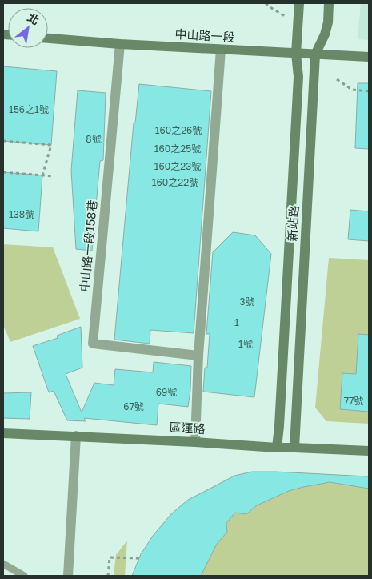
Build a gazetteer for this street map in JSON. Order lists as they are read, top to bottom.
{
  "streets": {
    "street": [
      "中山路一段",
      "新站路",
      "中山路一段158巷",
      "區運路"
    ]
  },
  "crossings": [
    ["中山路一段", "新站路"],
    ["中山路一段", "中山路一段158巷"],
    ["新站路", "區運路"]
  ],
  "house_numbers": [
    "156之1號",
    "160之26號",
    "8號",
    "160之25號",
    "160之23號",
    "160之22號",
    "138號",
    "3號",
    "1",
    "1號",
    "69號",
    "77號",
    "67號"
  ],
  "north": "top right"
}
